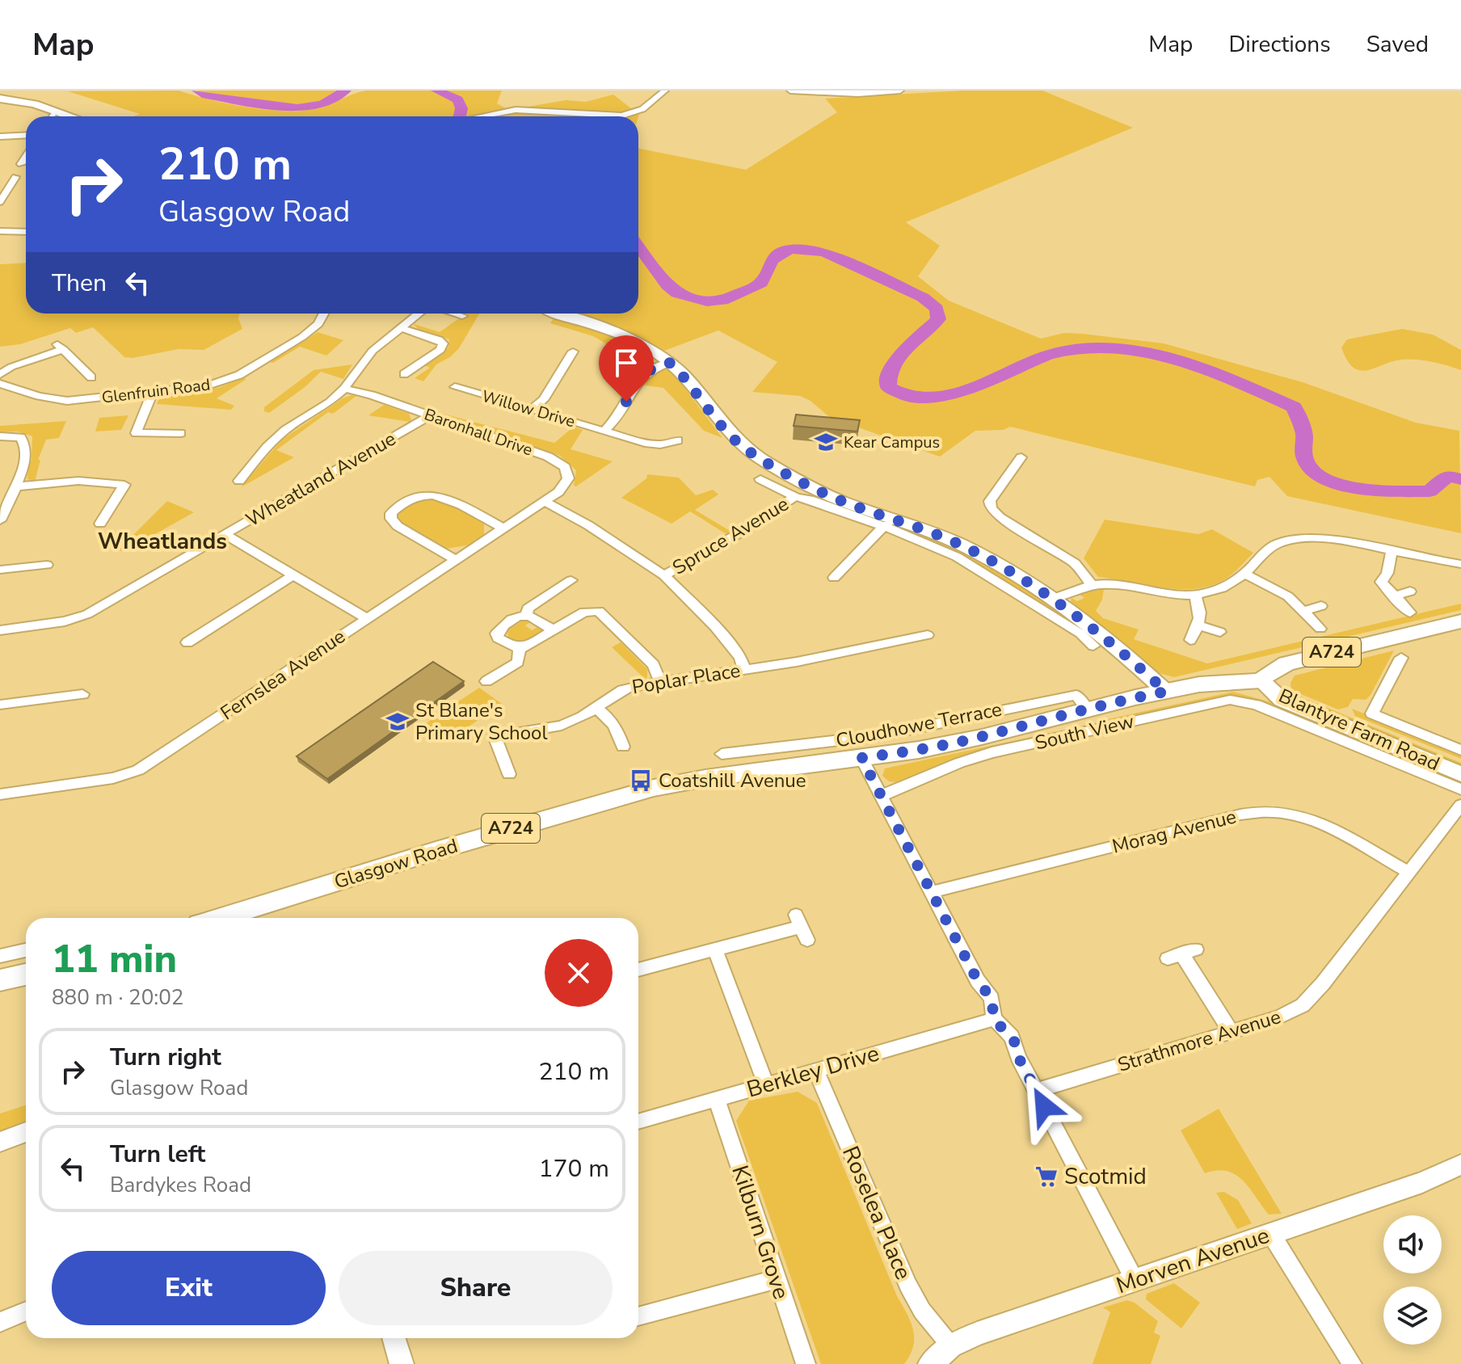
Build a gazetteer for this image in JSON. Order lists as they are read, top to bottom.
{
  "streets": {
    "main road": ["A724", "Blantyre Farm Road", "Glasgow Road"],
    "street": [
      "Glenfruin Road",
      "Willow Drive",
      "Baronhall Drive",
      "Wheatland Avenue",
      "Spruce Avenue",
      "Fernslea Avenue",
      "Poplar Place",
      "Cloudhowe Terrace",
      "South View",
      "Morag Avenue",
      "Strathmore Avenue",
      "Berkley Drive",
      "Roselea Place",
      "Kilburn Grove",
      "Morven Avenue"
    ]
  },
  "crossings": [
    ["Baronhall Drive", "Wheatland Avenue"],
    ["Baronhall Drive", "Fernslea Avenue"],
    ["A724", "Blantyre Farm Road"],
    ["A724", "Glasgow Road"],
    ["Cloudhowe Terrace", "Glasgow Road"],
    ["Blantyre Farm Road", "Glasgow Road"],
    ["Morag Avenue", "Strathmore Avenue"],
    ["Berkley Drive", "Roselea Place"],
    ["Berkley Drive", "Kilburn Grove"],
    ["Roselea Place", "Morven Avenue"]
  ],
  "districts": ["Wheatlands"],
  "places": {
    "school or university": ["Kear Campus", "St Blane's Primary School"],
    "bus stop": ["Coatshill Avenue"],
    "supermarket": ["Scotmid"]
  },
  "page": {
    "header": "Map",
    "nav": ["Map", "Directions", "Saved"],
    "turn": ["210 m", "Glasgow Road"],
    "then": "Then",
    "heading": ["11 min", "880 m · 20:02"],
    "list": [
      {
        "name": "Turn right",
        "note": "Glasgow Road",
        "value": "210 m"
      },
      {
        "name": "Turn left",
        "note": "Bardykes Road",
        "value": "170 m"
      }
    ],
    "buttons": ["Exit", "Share"]
  }
}
